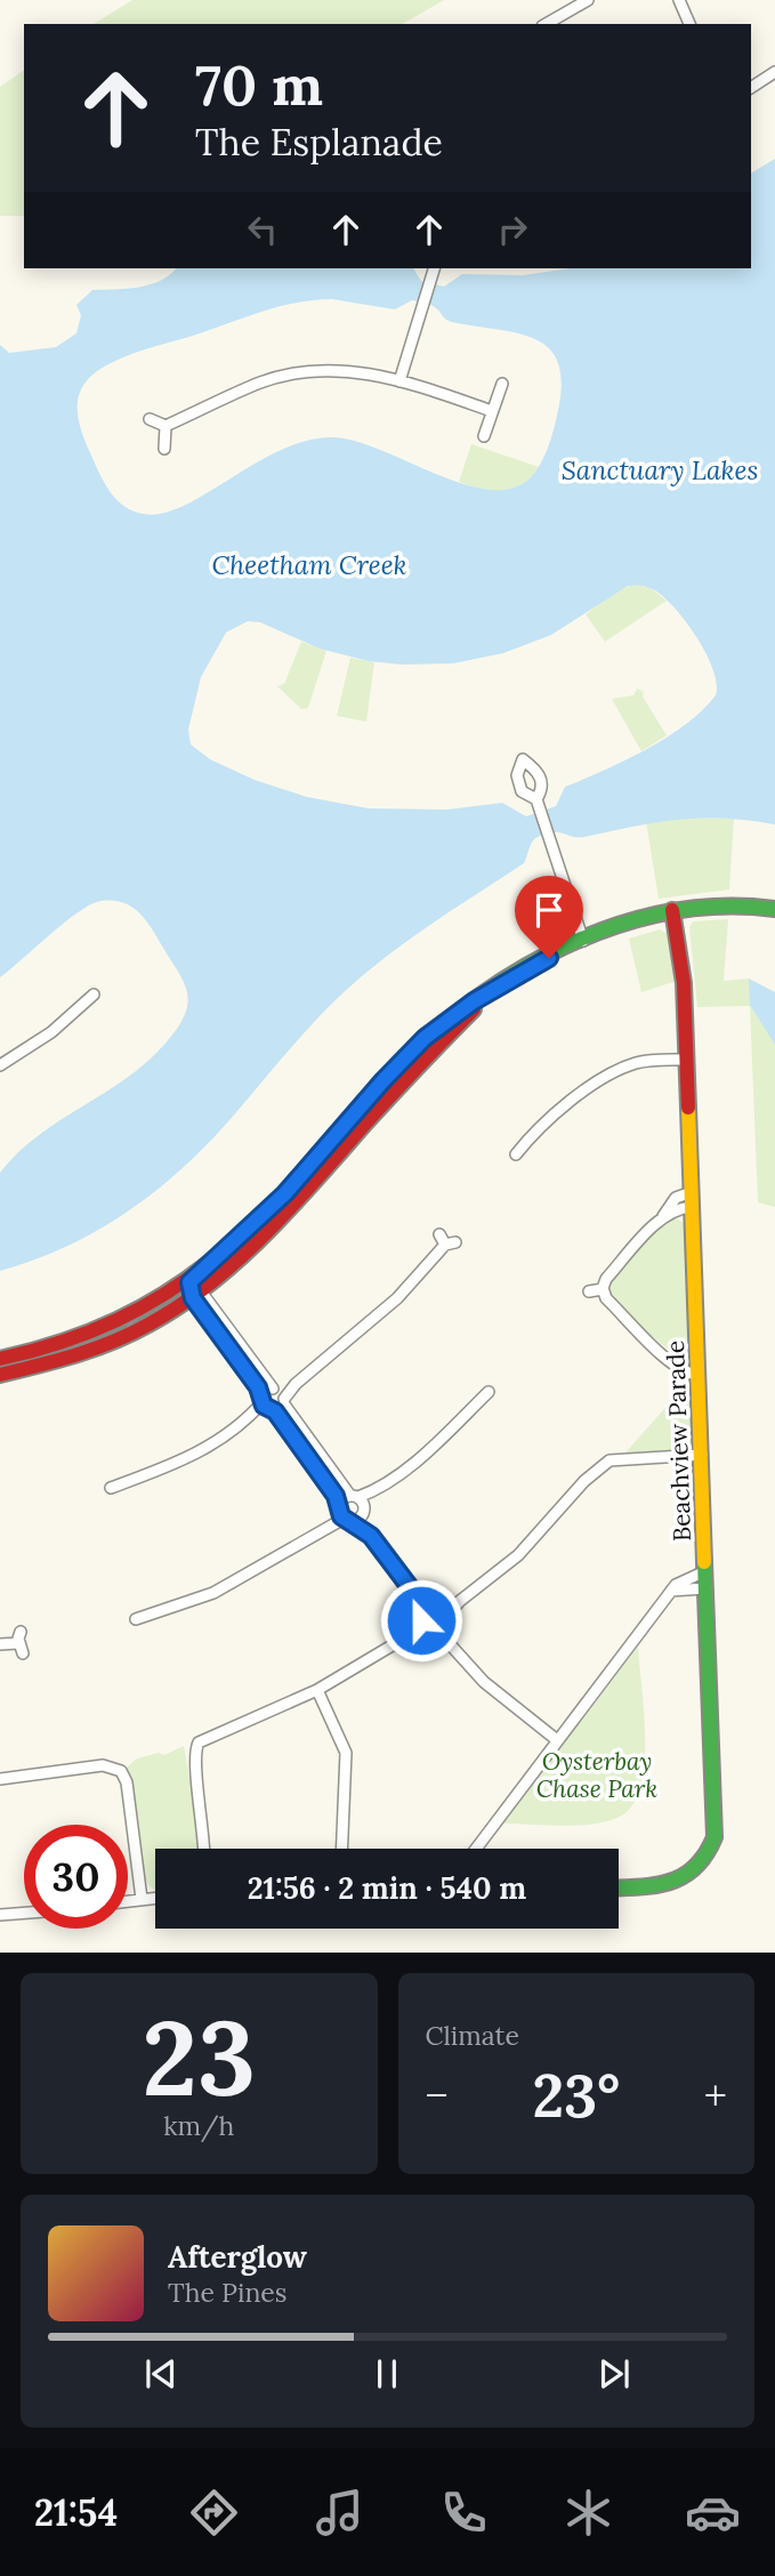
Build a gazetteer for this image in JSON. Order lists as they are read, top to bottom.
{
  "streets": {
    "street": ["Beachview Parade"]
  },
  "water": ["Sanctuary Lakes", "Cheetham Creek"],
  "parks": ["Oysterbay Chase Park"],
  "page": {
    "turn": ["70 m", "The Esplanade"],
    "limit": "30",
    "trip": "21:56 · 2 min · 540 m",
    "tile": [
      ["23", "km/h"],
      "Climate"
    ],
    "heat": ["−", "23°", "+"],
    "song": ["Afterglow", "The Pines"],
    "tabs": "21:54"
  }
}
